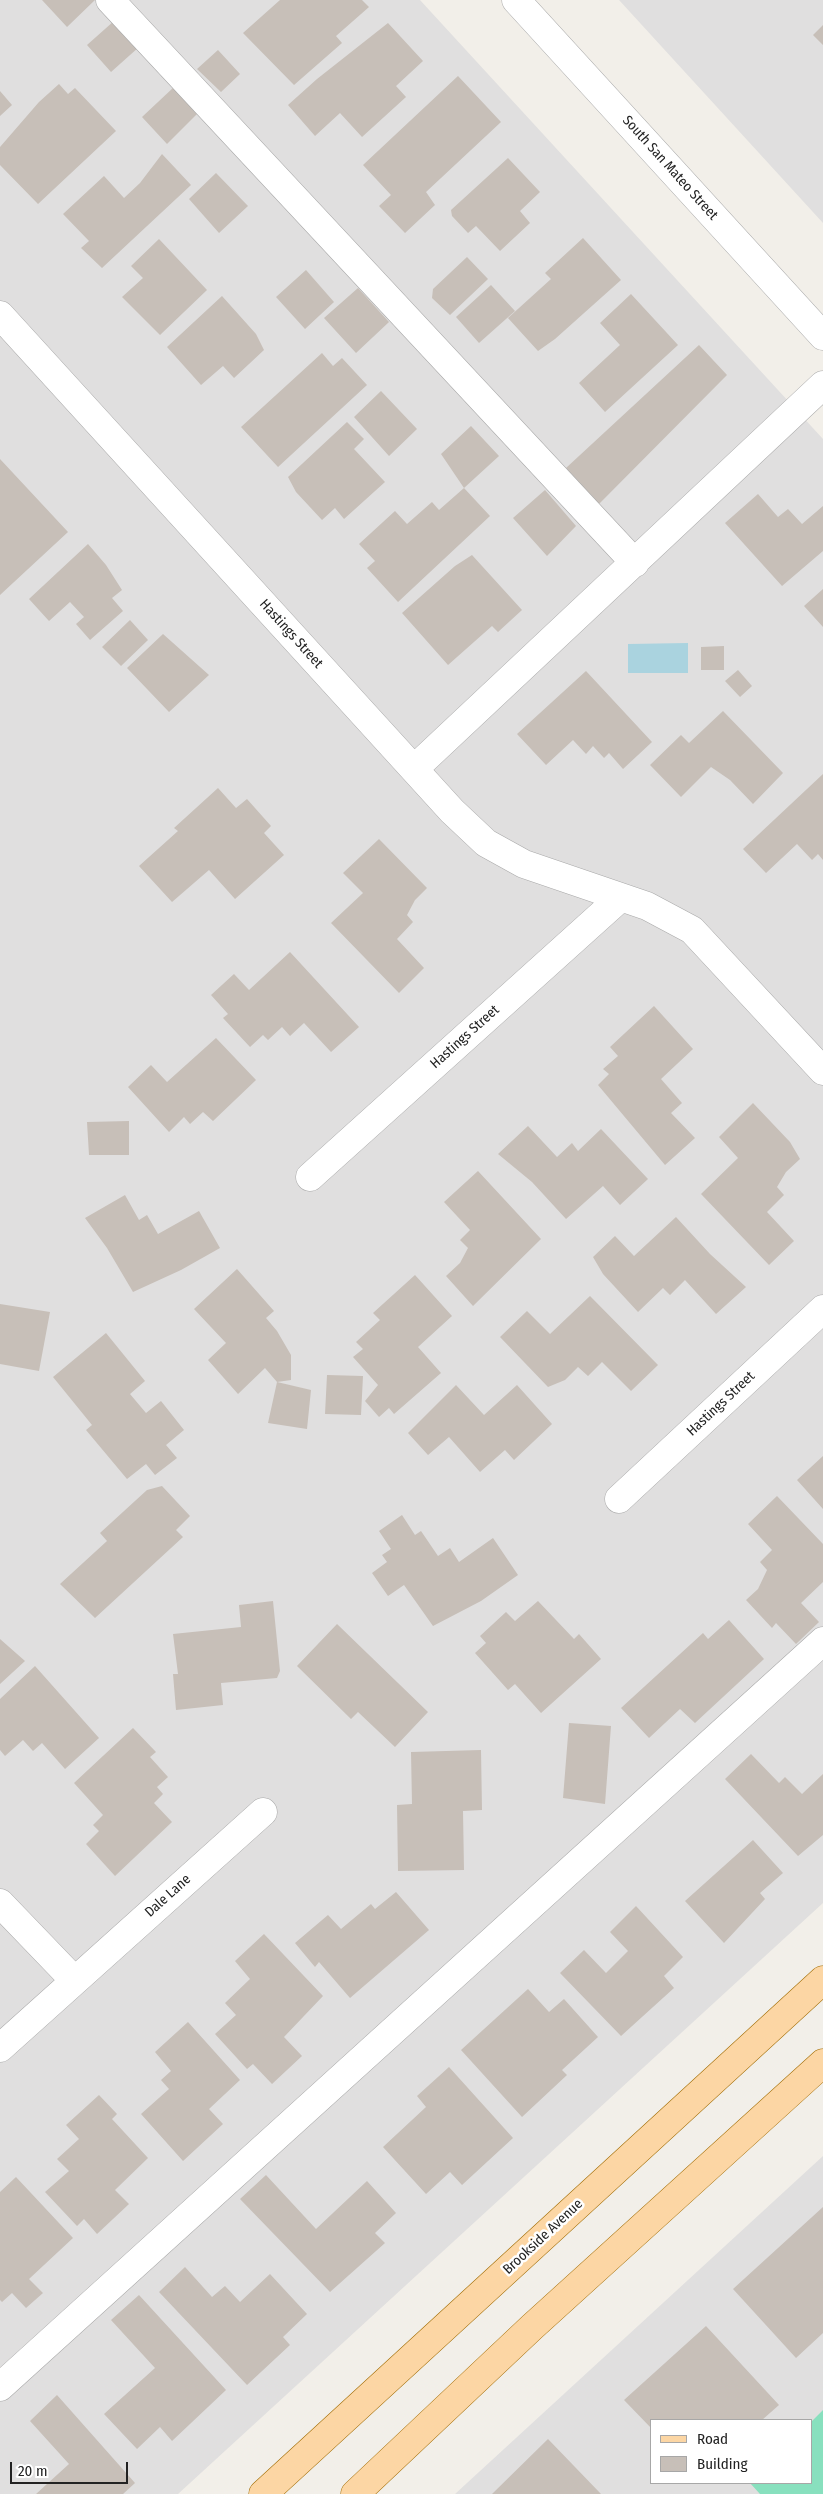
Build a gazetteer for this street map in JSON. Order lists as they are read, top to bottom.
{
  "streets": {
    "main road": ["Brookside Avenue"],
    "street": ["South San Mateo Street", "Hastings Street", "Dale Lane"]
  },
  "legend": ["Road", "Building"],
  "scale_bar": "20 m"
}
